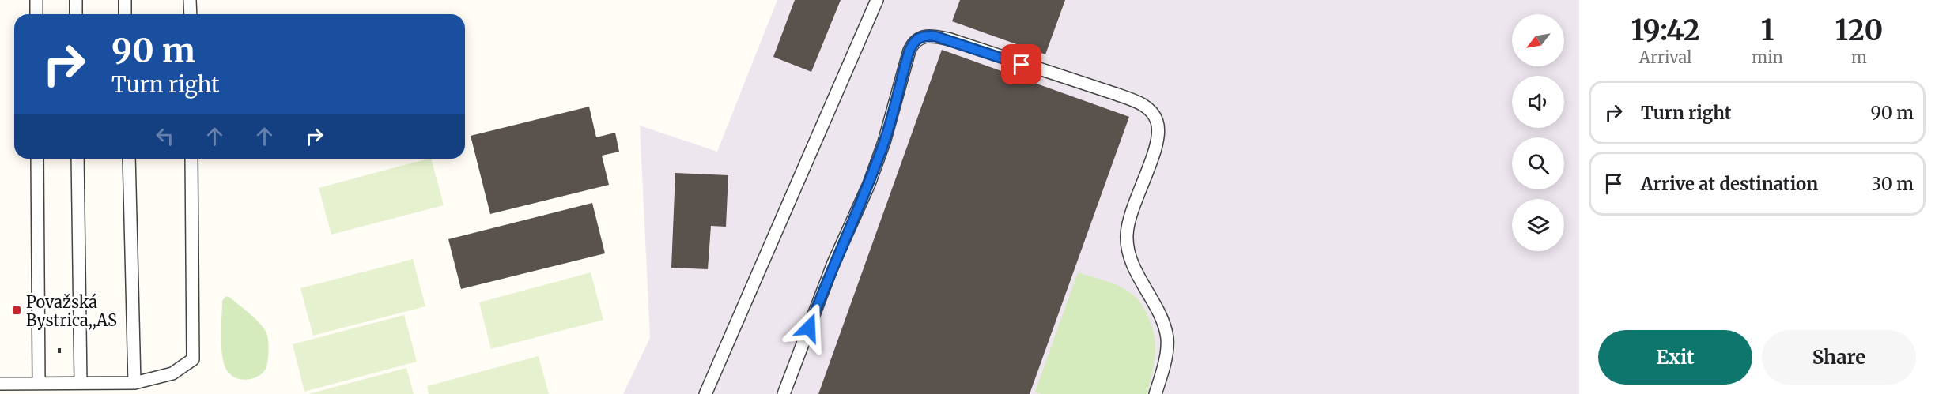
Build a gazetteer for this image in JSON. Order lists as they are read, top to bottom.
{
  "places": {
    "transit": ["Považská Bystrica,,AS"]
  },
  "north": "bottom left",
  "page": {
    "eta": [
      "19:42",
      "Arrival",
      "1",
      "min",
      "120",
      "m"
    ],
    "turn": ["90 m", "Turn right"],
    "list": [
      {
        "name": "Turn right",
        "value": "90 m"
      },
      {
        "name": "Arrive at destination",
        "value": "30 m"
      }
    ],
    "buttons": ["Exit", "Share"]
  }
}
